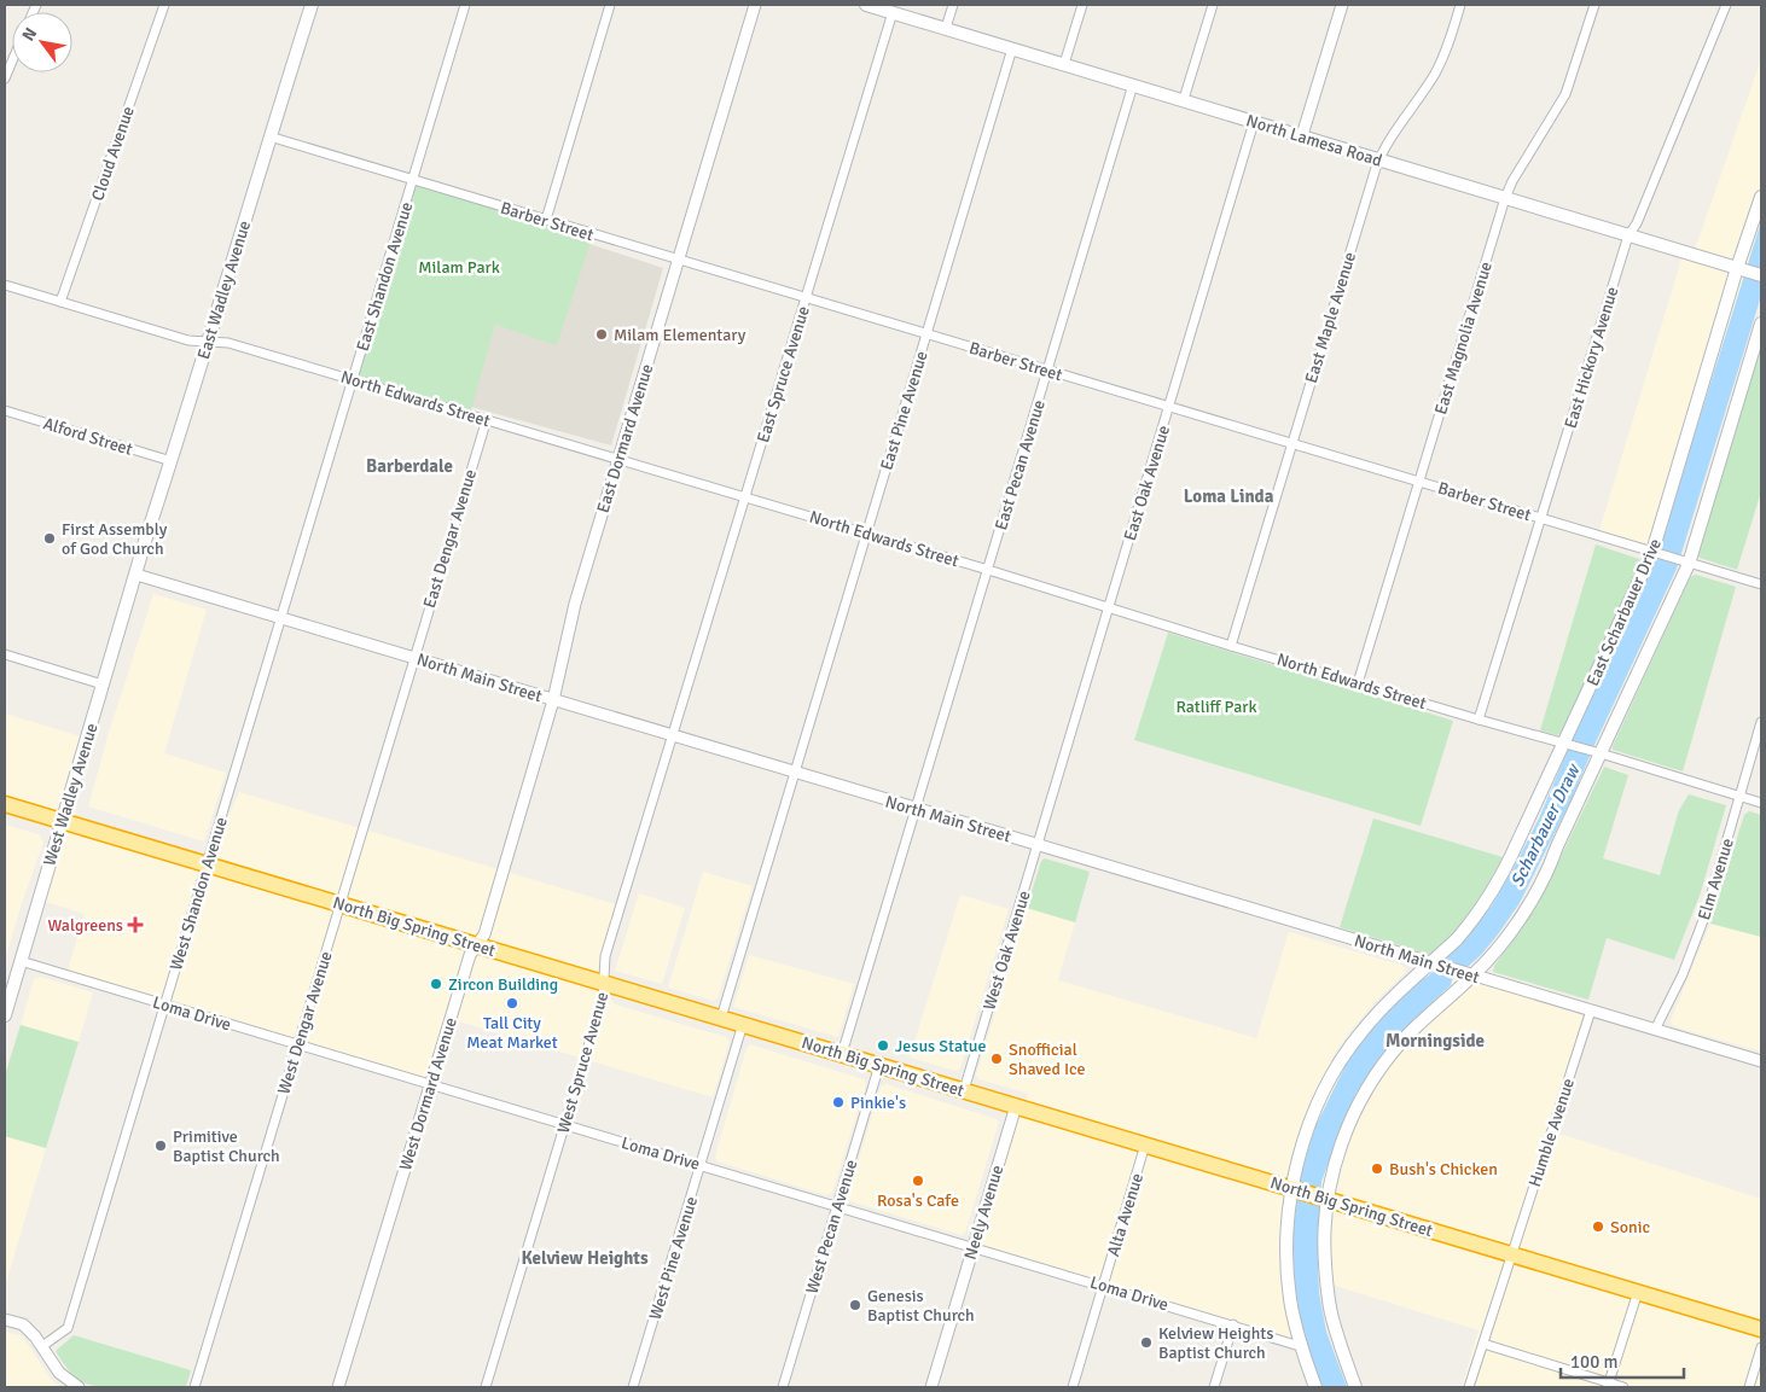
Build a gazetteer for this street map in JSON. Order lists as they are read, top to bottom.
{
  "streets": {
    "highway": ["North Big Spring Street"],
    "main road": [
      "North Lamesa Road",
      "East Wadley Avenue",
      "East Scharbauer Drive",
      "West Wadley Avenue"
    ],
    "street": [
      "Cloud Avenue",
      "Barber Street",
      "East Shandon Avenue",
      "East Maple Avenue",
      "East Magnolia Avenue",
      "East Hickory Avenue",
      "East Spruce Avenue",
      "North Edwards Street",
      "East Pine Avenue",
      "Alford Street",
      "East Dormard Avenue",
      "East Pecan Avenue",
      "East Oak Avenue",
      "East Dengar Avenue",
      "North Main Street",
      "Elm Avenue",
      "West Shandon Avenue",
      "West Oak Avenue",
      "Loma Drive",
      "West Dengar Avenue",
      "West Spruce Avenue",
      "West Dormard Avenue",
      "Humble Avenue",
      "Neely Avenue",
      "Alta Avenue",
      "West Pecan Avenue",
      "West Pine Avenue"
    ]
  },
  "crossings": [
    ["North Lamesa Road", "East Maple Avenue"],
    ["North Lamesa Road", "East Magnolia Avenue"],
    ["North Lamesa Road", "East Hickory Avenue"],
    ["North Lamesa Road", "East Spruce Avenue"],
    ["North Lamesa Road", "East Pine Avenue"],
    ["North Lamesa Road", "East Pecan Avenue"],
    ["North Lamesa Road", "East Oak Avenue"],
    ["North Lamesa Road", "East Scharbauer Drive"],
    ["Cloud Avenue", "North Edwards Street"],
    ["Barber Street", "East Shandon Avenue"],
    ["Barber Street", "East Wadley Avenue"],
    ["Barber Street", "East Maple Avenue"],
    ["Barber Street", "East Magnolia Avenue"],
    ["Barber Street", "East Hickory Avenue"],
    ["Barber Street", "East Spruce Avenue"],
    ["Barber Street", "East Pine Avenue"],
    ["Barber Street", "East Dormard Avenue"],
    ["Barber Street", "East Pecan Avenue"],
    ["Barber Street", "East Oak Avenue"],
    ["Barber Street", "East Scharbauer Drive"],
    ["East Shandon Avenue", "North Edwards Street"],
    ["East Shandon Avenue", "North Main Street"],
    ["East Shandon Avenue", "West Shandon Avenue"],
    ["East Wadley Avenue", "North Edwards Street"],
    ["East Wadley Avenue", "Alford Street"],
    ["East Wadley Avenue", "North Main Street"],
    ["East Wadley Avenue", "West Wadley Avenue"],
    ["East Maple Avenue", "North Edwards Street"],
    ["East Magnolia Avenue", "North Edwards Street"],
    ["East Hickory Avenue", "North Edwards Street"],
    ["East Spruce Avenue", "North Edwards Street"],
    ["East Spruce Avenue", "North Main Street"],
    ["East Spruce Avenue", "West Spruce Avenue"],
    ["North Edwards Street", "East Pine Avenue"],
    ["North Edwards Street", "East Dormard Avenue"],
    ["North Edwards Street", "East Pecan Avenue"],
    ["North Edwards Street", "East Oak Avenue"],
    ["North Edwards Street", "East Dengar Avenue"],
    ["North Edwards Street", "East Scharbauer Drive"],
    ["North Edwards Street", "Elm Avenue"],
    ["East Pine Avenue", "North Main Street"],
    ["East Dormard Avenue", "North Main Street"],
    ["East Dormard Avenue", "West Dormard Avenue"],
    ["East Pecan Avenue", "North Main Street"],
    ["East Oak Avenue", "North Main Street"],
    ["East Oak Avenue", "West Oak Avenue"],
    ["East Dengar Avenue", "North Main Street"],
    ["East Dengar Avenue", "West Dengar Avenue"],
    ["East Scharbauer Drive", "North Main Street"],
    ["East Scharbauer Drive", "North Big Spring Street"],
    ["East Scharbauer Drive", "Loma Drive"],
    ["North Main Street", "West Wadley Avenue"],
    ["North Main Street", "Elm Avenue"],
    ["North Main Street", "West Shandon Avenue"],
    ["North Main Street", "West Oak Avenue"],
    ["North Main Street", "West Dengar Avenue"],
    ["North Main Street", "West Spruce Avenue"],
    ["North Main Street", "West Dormard Avenue"],
    ["North Main Street", "Humble Avenue"],
    ["West Wadley Avenue", "North Big Spring Street"],
    ["West Wadley Avenue", "Loma Drive"],
    ["West Shandon Avenue", "North Big Spring Street"],
    ["West Shandon Avenue", "Loma Drive"],
    ["North Big Spring Street", "West Oak Avenue"],
    ["North Big Spring Street", "West Dengar Avenue"],
    ["North Big Spring Street", "West Spruce Avenue"],
    ["North Big Spring Street", "West Dormard Avenue"],
    ["North Big Spring Street", "Humble Avenue"],
    ["North Big Spring Street", "Neely Avenue"],
    ["North Big Spring Street", "Alta Avenue"],
    ["North Big Spring Street", "West Pecan Avenue"],
    ["North Big Spring Street", "West Pine Avenue"],
    ["Loma Drive", "West Dengar Avenue"],
    ["Loma Drive", "West Spruce Avenue"],
    ["Loma Drive", "West Dormard Avenue"],
    ["Loma Drive", "Neely Avenue"],
    ["Loma Drive", "Alta Avenue"],
    ["Loma Drive", "West Pecan Avenue"],
    ["Loma Drive", "West Pine Avenue"]
  ],
  "districts": [
    "Barberdale",
    "Loma Linda",
    "Morningside",
    "Kelview Heights"
  ],
  "water": ["Scharbauer Draw"],
  "parks": ["Milam Park", "Ratliff Park"],
  "places": {
    "other": [
      "Milam Elementary",
      "First Assembly of God Church",
      "Zircon Building",
      "Tall City Meat Market",
      "Jesus Statue",
      "Snofficial Shaved Ice",
      "Pinkie's",
      "Primitive Baptist Church",
      "Bush's Chicken",
      "Rosa's Cafe",
      "Sonic",
      "Genesis Baptist Church",
      "Kelview Heights Baptist Church"
    ],
    "health": ["Walgreens"]
  },
  "scale_bar": "100 m",
  "north": "top left"
}
